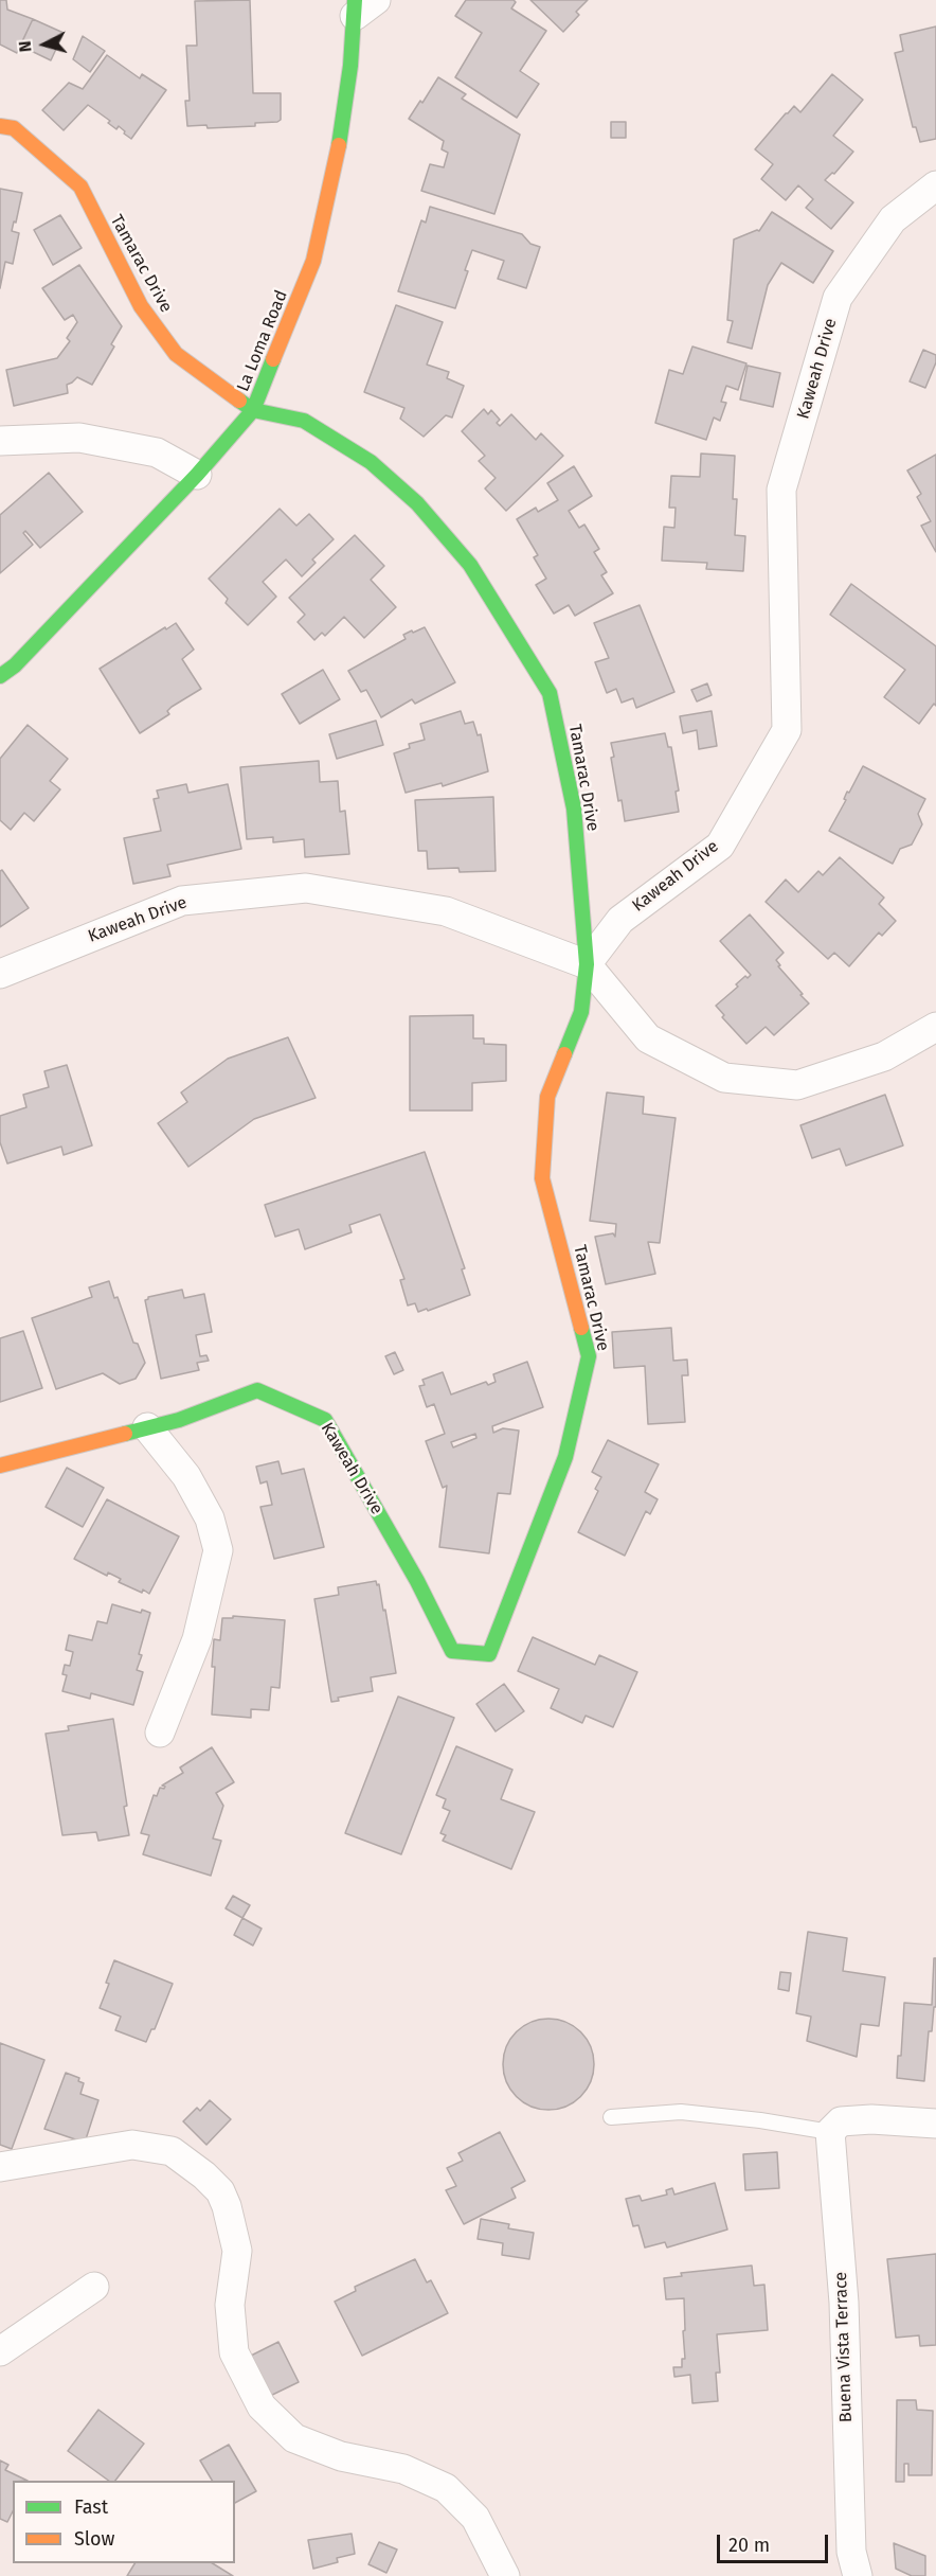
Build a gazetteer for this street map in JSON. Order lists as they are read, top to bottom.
{
  "streets": {
    "street": [
      "Tamarac Drive",
      "La Loma Road",
      "Kaweah Drive",
      "Buena Vista Terrace"
    ]
  },
  "crossings": [
    ["Tamarac Drive", "La Loma Road"],
    ["Tamarac Drive", "Kaweah Drive"]
  ],
  "legend": ["Fast", "Slow"],
  "scale_bar": "20 m",
  "north": "left"
}
